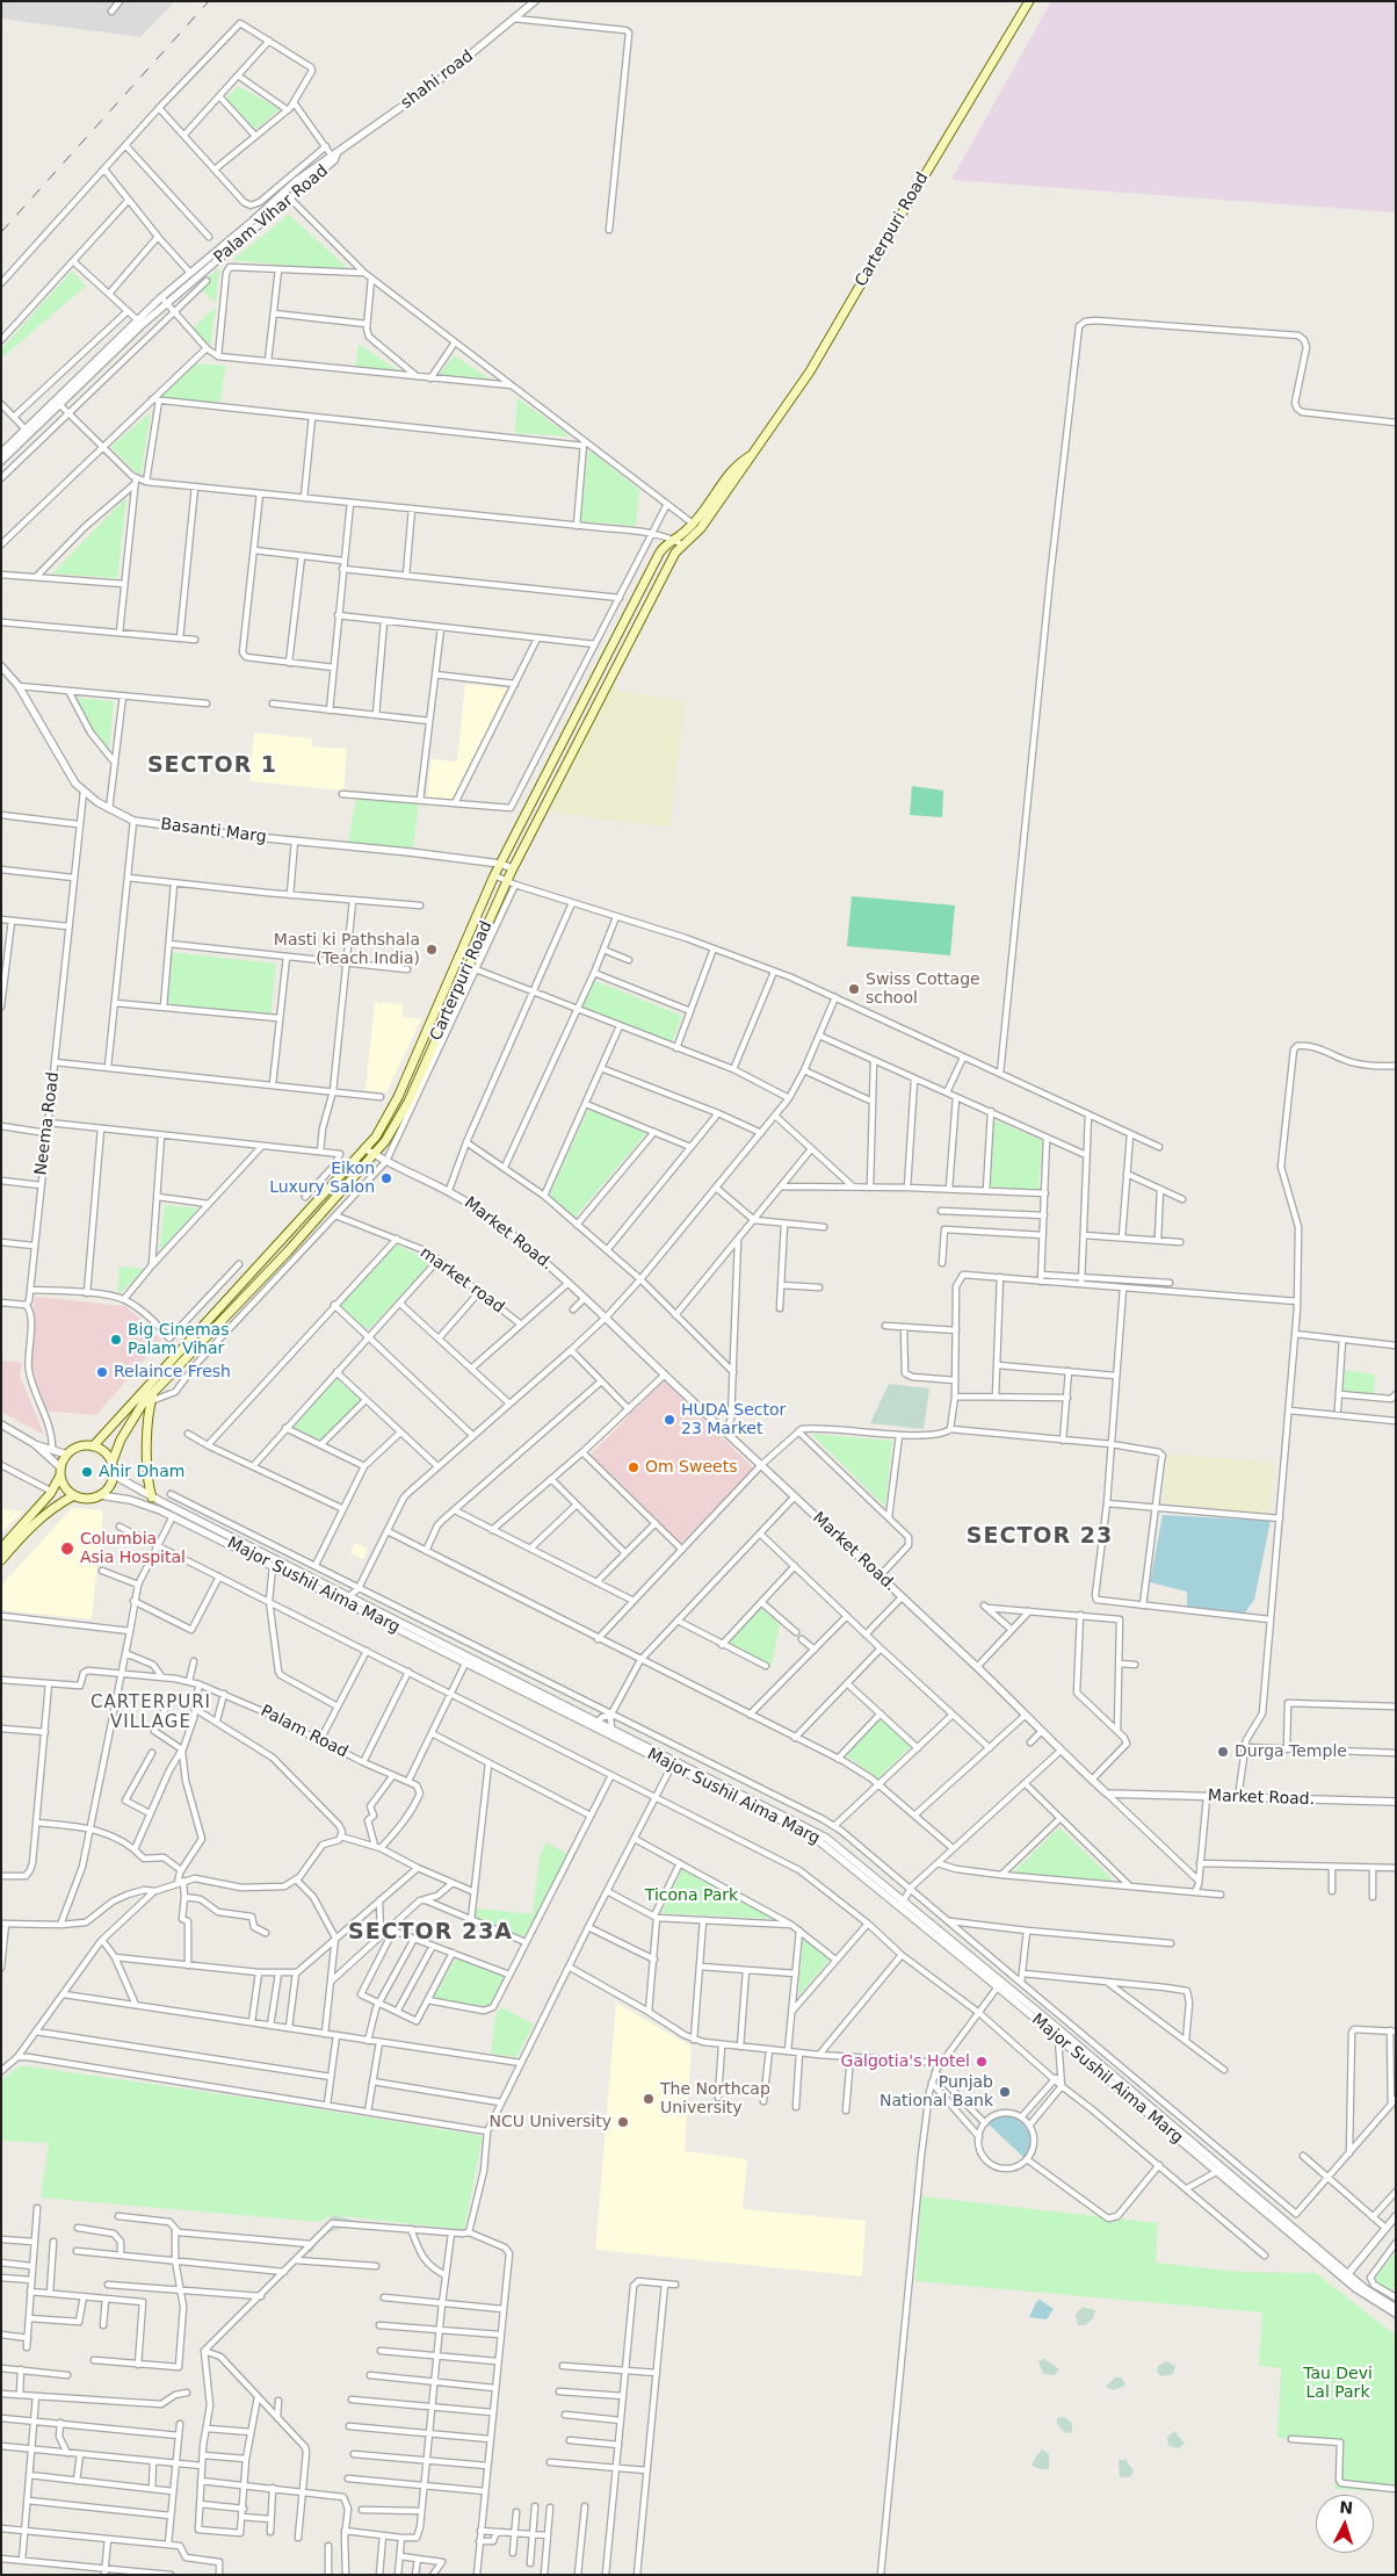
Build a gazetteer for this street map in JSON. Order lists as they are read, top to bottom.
{
  "streets": {
    "main road": ["Carterpuri Road"],
    "street": [
      "shahi road",
      "Palam Vihar Road",
      "Basanti Marg",
      "Neema Road",
      "Market Road.",
      "market road",
      "Major Sushil Aima Marg",
      "Palam Road"
    ]
  },
  "crossings": [
    ["shahi road", "Palam Vihar Road"],
    ["Carterpuri Road", "Basanti Marg"],
    ["Carterpuri Road", "Market Road."],
    ["Carterpuri Road", "Major Sushil Aima Marg"],
    ["Basanti Marg", "Neema Road"]
  ],
  "districts": [
    "SECTOR 1",
    "SECTOR 23",
    "CARTERPURI VILLAGE",
    "SECTOR 23A"
  ],
  "parks": ["Ticona Park", "Tau Devi Lal Park"],
  "places": [
    "Masti ki Pathshala (Teach India)",
    "Swiss Cottage school",
    "Eikon Luxury Salon",
    "Big Cinemas Palam Vihar",
    "Relaince Fresh",
    "HUDA Sector 23 Market",
    "Om Sweets",
    "Ahir Dham",
    "Columbia Asia Hospital",
    "Durga Temple",
    "Galgotia's Hotel",
    "Punjab National Bank",
    "The Northcap University",
    "NCU University"
  ],
  "north": "top"
}
